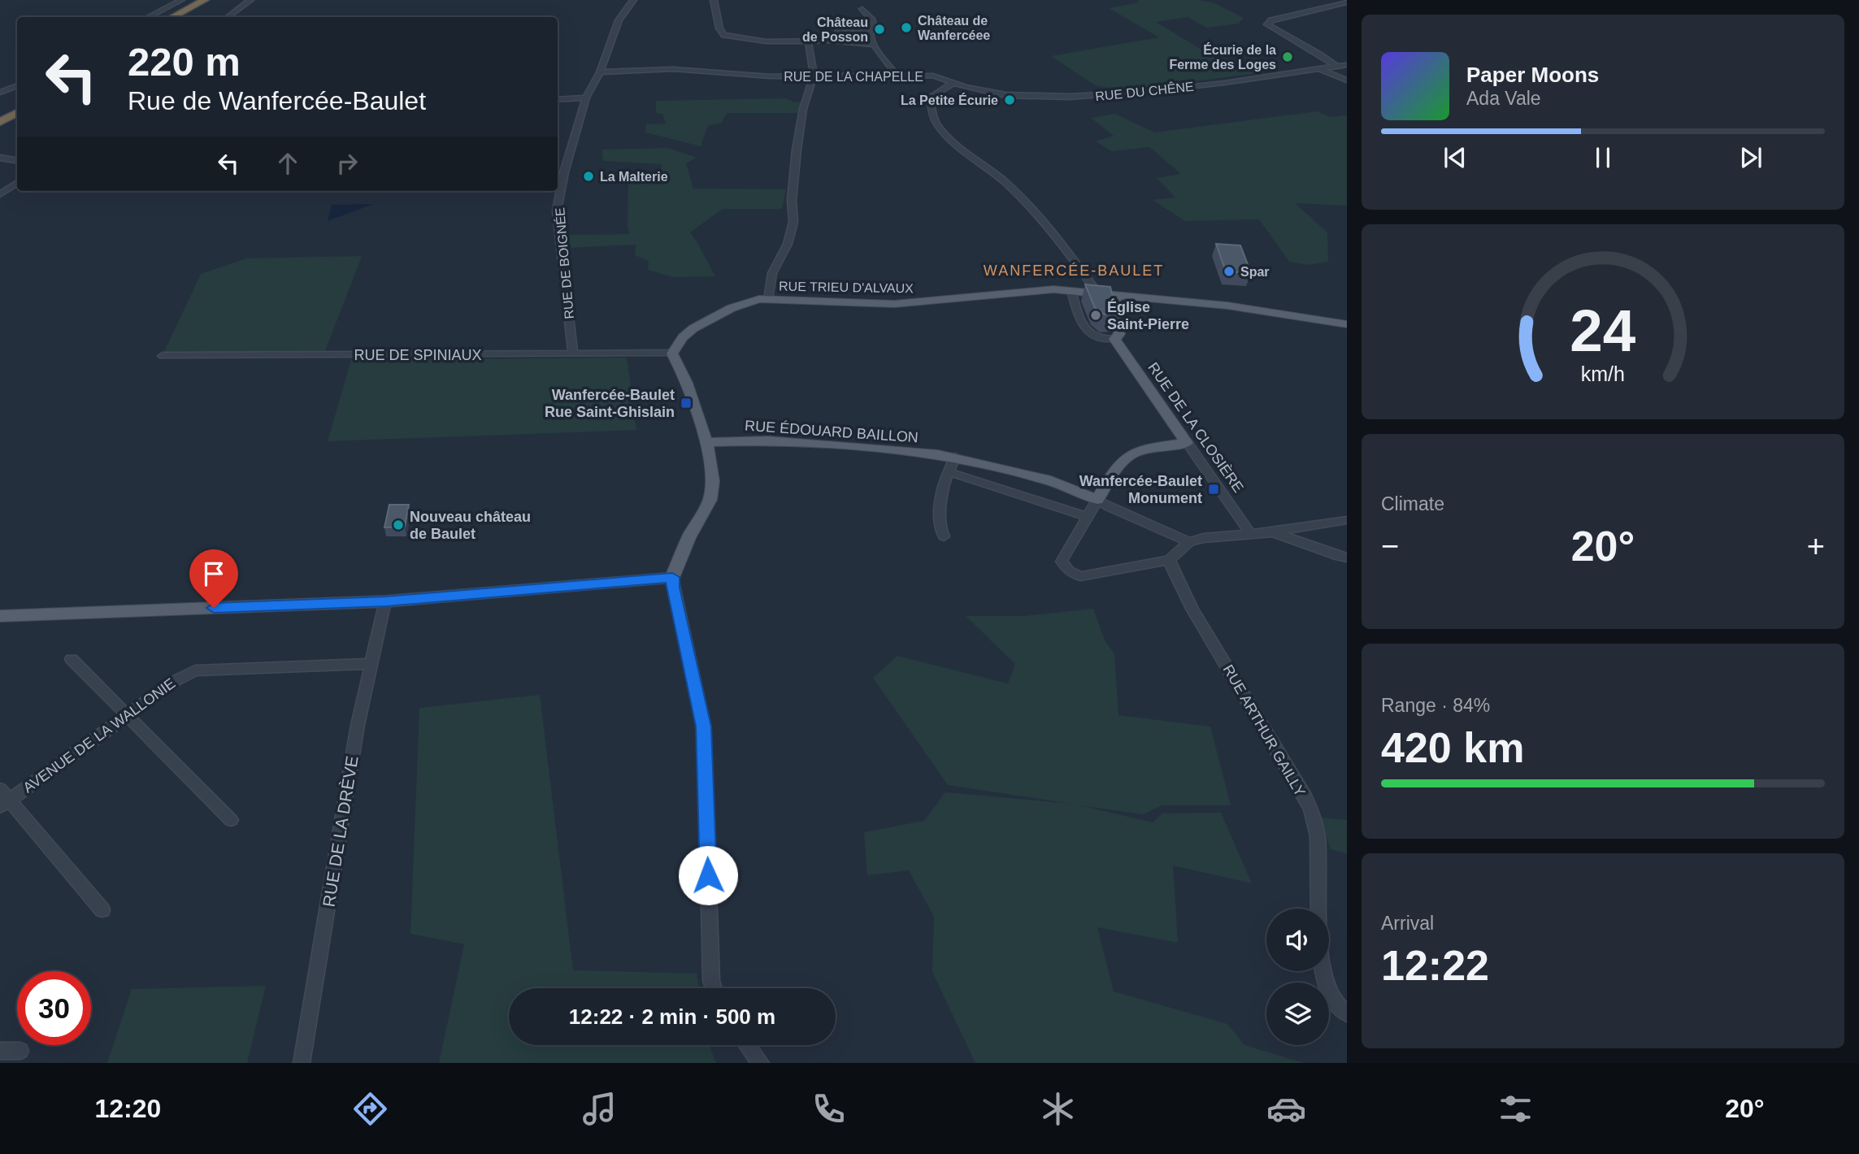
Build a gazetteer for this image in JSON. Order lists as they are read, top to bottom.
{
  "streets": {
    "main road": ["RUE TRIEU D'ALVAUX", "RUE DE LA CLOSIÈRE", "RUE ÉDOUARD BAILLON"],
    "street": [
      "RUE DE LA CHAPELLE",
      "RUE DU CHÊNE",
      "RUE DE BOIGNÉE",
      "RUE DE SPINIAUX",
      "RUE ARTHUR GAILLY",
      "AVENUE DE LA WALLONIE",
      "RUE DE LA DRÈVE"
    ]
  },
  "crossings": [
    ["RUE DE LA CHAPELLE", "RUE DU CHÊNE"],
    ["RUE DE LA CHAPELLE", "RUE DE BOIGNÉE"],
    ["RUE DE LA CHAPELLE", "RUE TRIEU D'ALVAUX"],
    ["RUE DE BOIGNÉE", "RUE DE SPINIAUX"],
    ["RUE TRIEU D'ALVAUX", "RUE DE SPINIAUX"],
    ["AVENUE DE LA WALLONIE", "RUE DE LA DRÈVE"]
  ],
  "districts": ["WANFERCÉE-BAULET"],
  "places": {
    "other": [
      "Château de Wanfercéee",
      "Château de Posson",
      "Écurie de la Ferme des Loges",
      "La Petite Écurie",
      "La Malterie",
      "Spar",
      "Église Saint-Pierre",
      "Nouveau château de Baulet"
    ],
    "transit": ["Wanfercée-Baulet Rue Saint-Ghislain", "Wanfercée-Baulet Monument"]
  },
  "page": {
    "turn": ["220 m", "Rue de Wanfercée-Baulet"],
    "song": ["Paper Moons", "Ada Vale"],
    "tile": [
      "Climate",
      ["Range · 84%", "420 km"],
      ["Arrival", "12:22"]
    ],
    "heat": ["−", "20°", "+"],
    "limit": "30",
    "trip": "12:22 · 2 min · 500 m",
    "tabs": ["12:20", "20°"],
    "gauge": ["24", "km/h"]
  }
}
